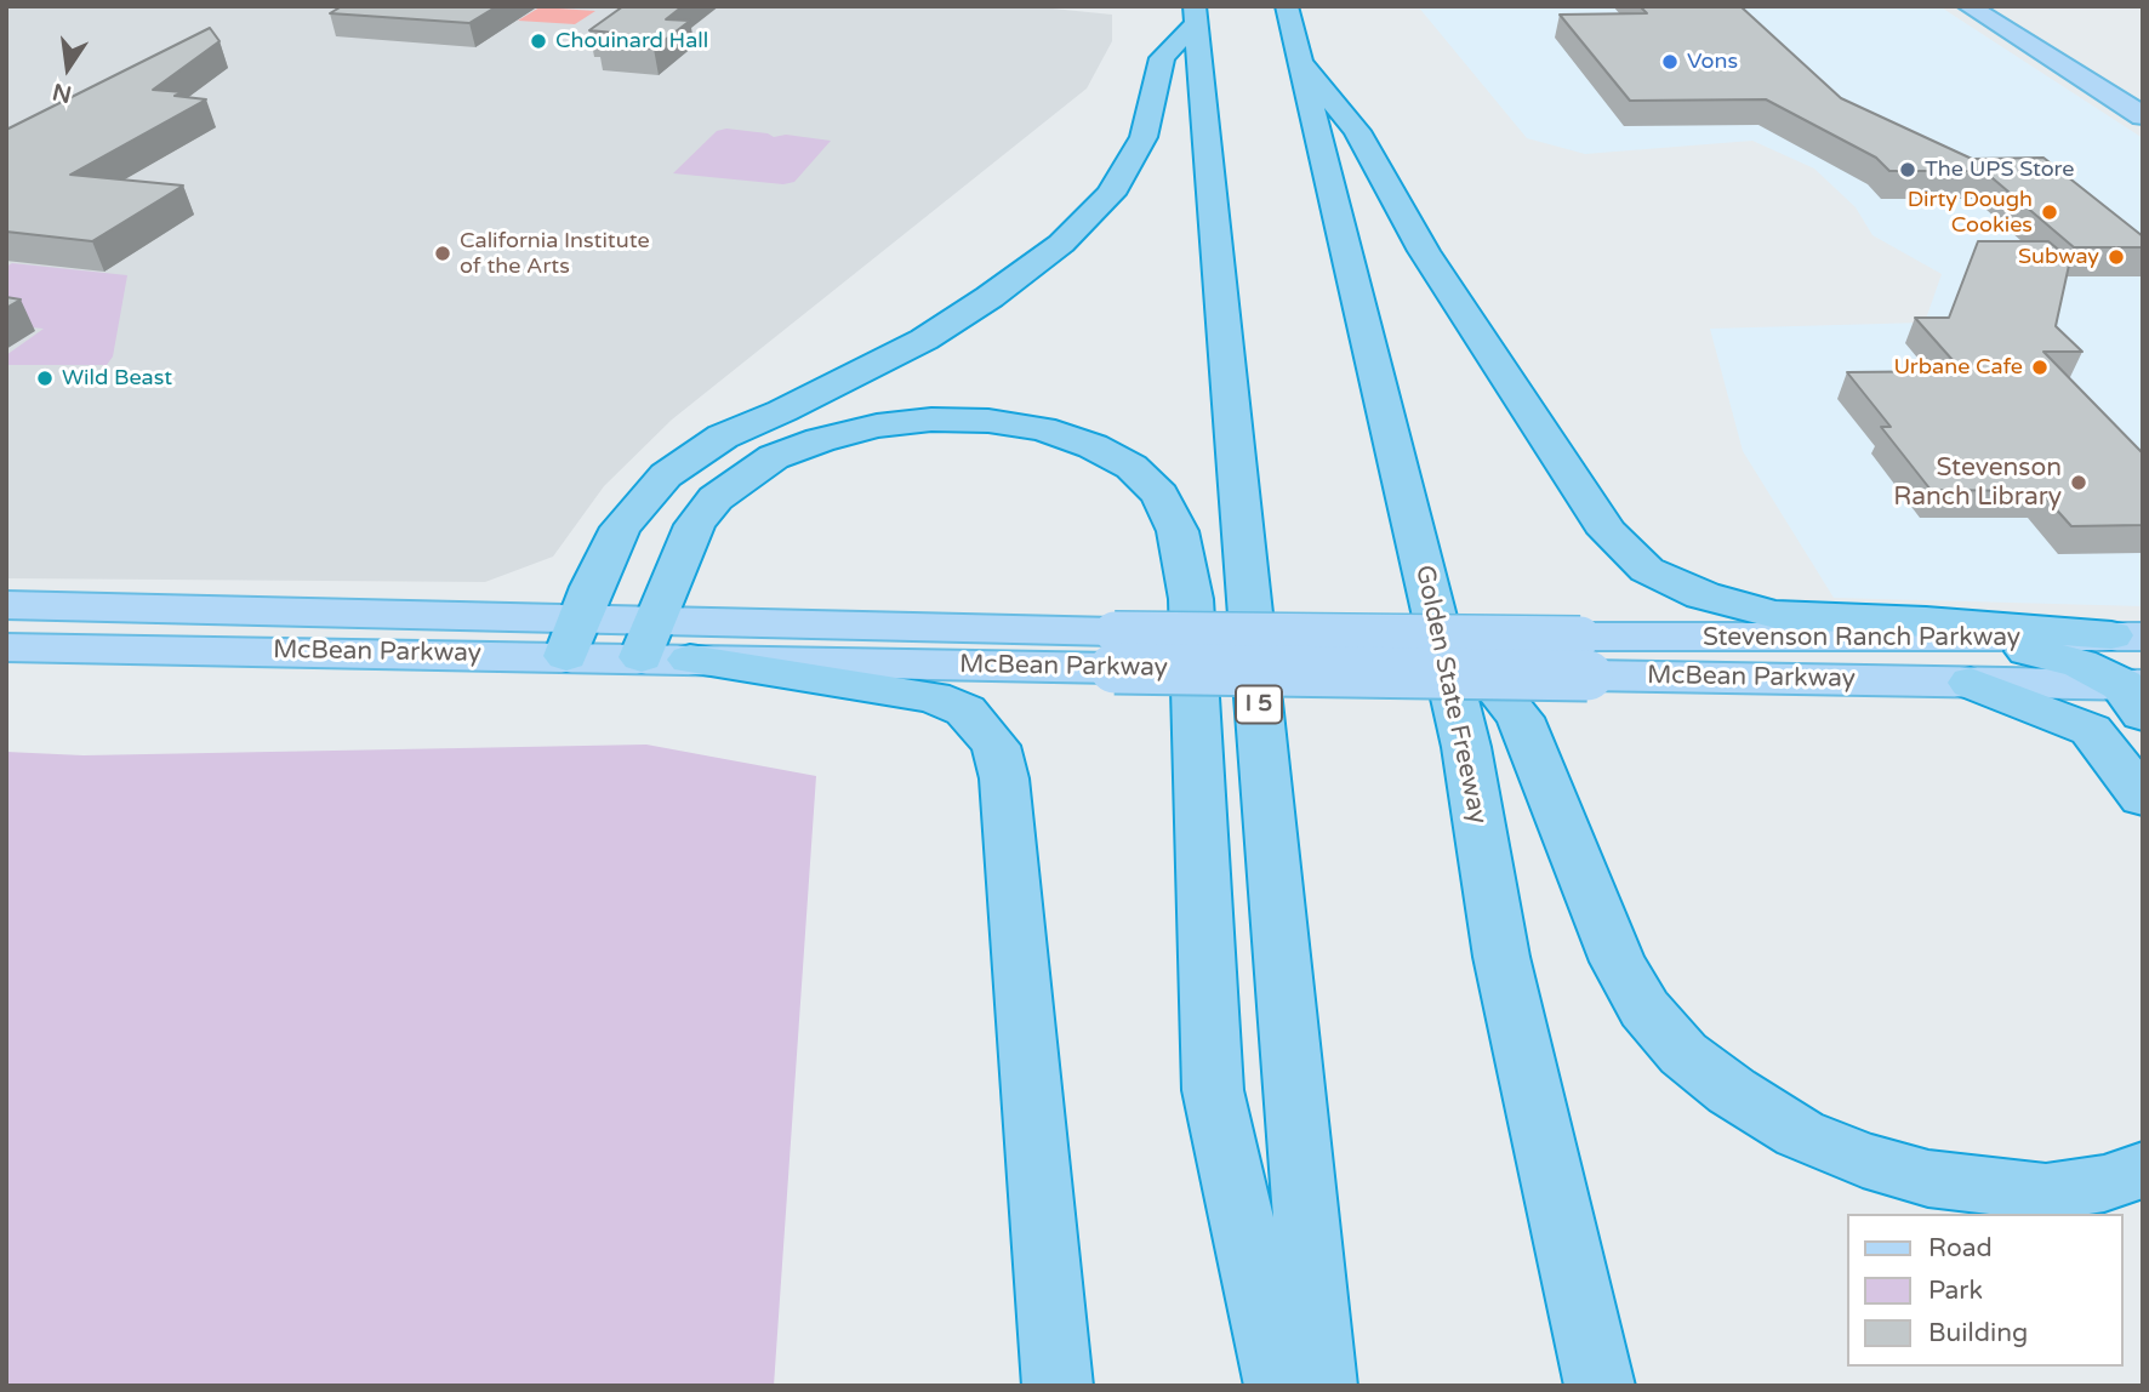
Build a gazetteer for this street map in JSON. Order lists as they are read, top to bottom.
{
  "streets": {
    "highway": ["Golden State Freeway", "I 5"],
    "main road": ["Stevenson Ranch Parkway", "McBean Parkway"]
  },
  "crossings": [
    ["Stevenson Ranch Parkway", "McBean Parkway"]
  ],
  "places": [
    "Chouinard Hall",
    "Vons",
    "The UPS Store",
    "Dirty Dough Cookies",
    "California Institute of the Arts",
    "Subway",
    "Urbane Cafe",
    "Wild Beast",
    "Stevenson Ranch Library"
  ],
  "legend": ["Road", "Park", "Building"],
  "north": "bottom"
}
